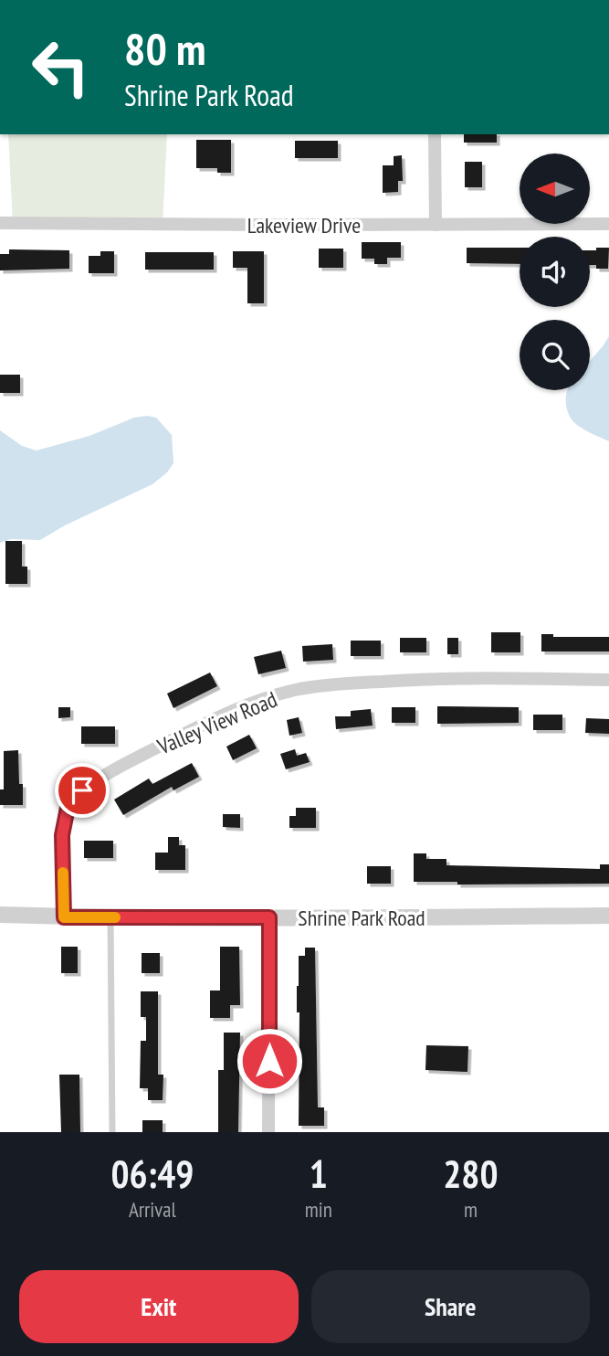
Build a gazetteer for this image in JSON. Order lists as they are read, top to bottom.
{
  "streets": {
    "street": ["Lakeview Drive", "Valley View Road", "Shrine Park Road"]
  },
  "crossings": [
    ["Valley View Road", "Shrine Park Road"]
  ],
  "north": "left",
  "page": {
    "turn": ["80 m", "Shrine Park Road"],
    "eta": [
      "06:49",
      "Arrival",
      "1",
      "min",
      "280",
      "m"
    ],
    "buttons": ["Exit", "Share"]
  }
}
